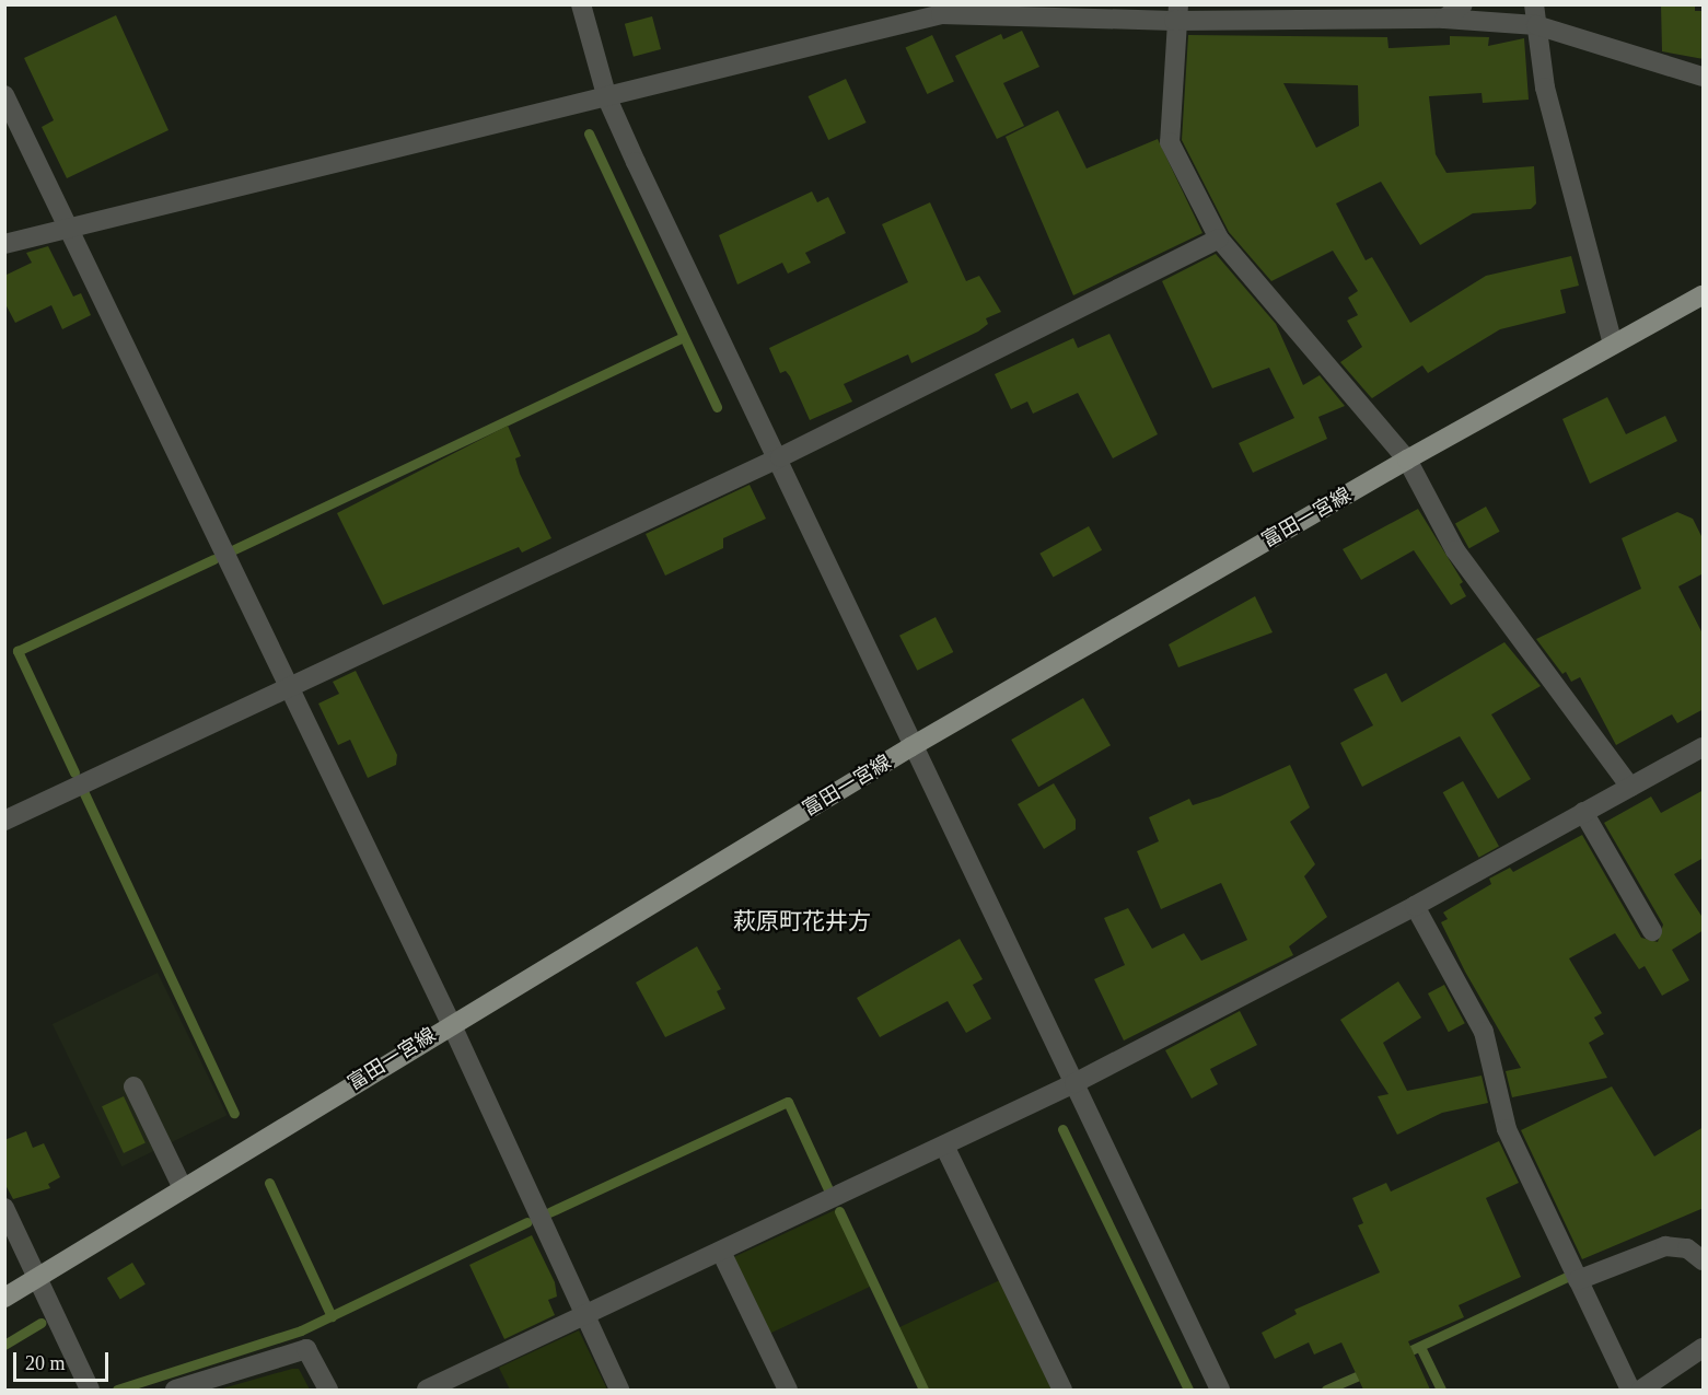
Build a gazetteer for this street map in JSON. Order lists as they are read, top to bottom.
{
  "streets": {
    "main road": ["富田一宮線"]
  },
  "districts": ["萩原町花井方"],
  "scale_bar": "20 m"
}
